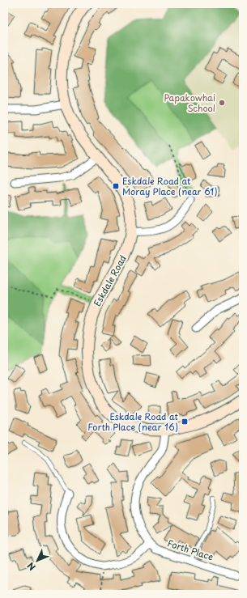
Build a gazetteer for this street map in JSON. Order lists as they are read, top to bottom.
{
  "streets": {
    "street": ["Eskdale Road", "Forth Place"]
  },
  "places": {
    "other": ["Papakowhai School"],
    "transit": ["Eskdale Road at Moray Place (near 61)", "Eskdale Road at Forth Place (near 16)"]
  },
  "north": "bottom left"
}
